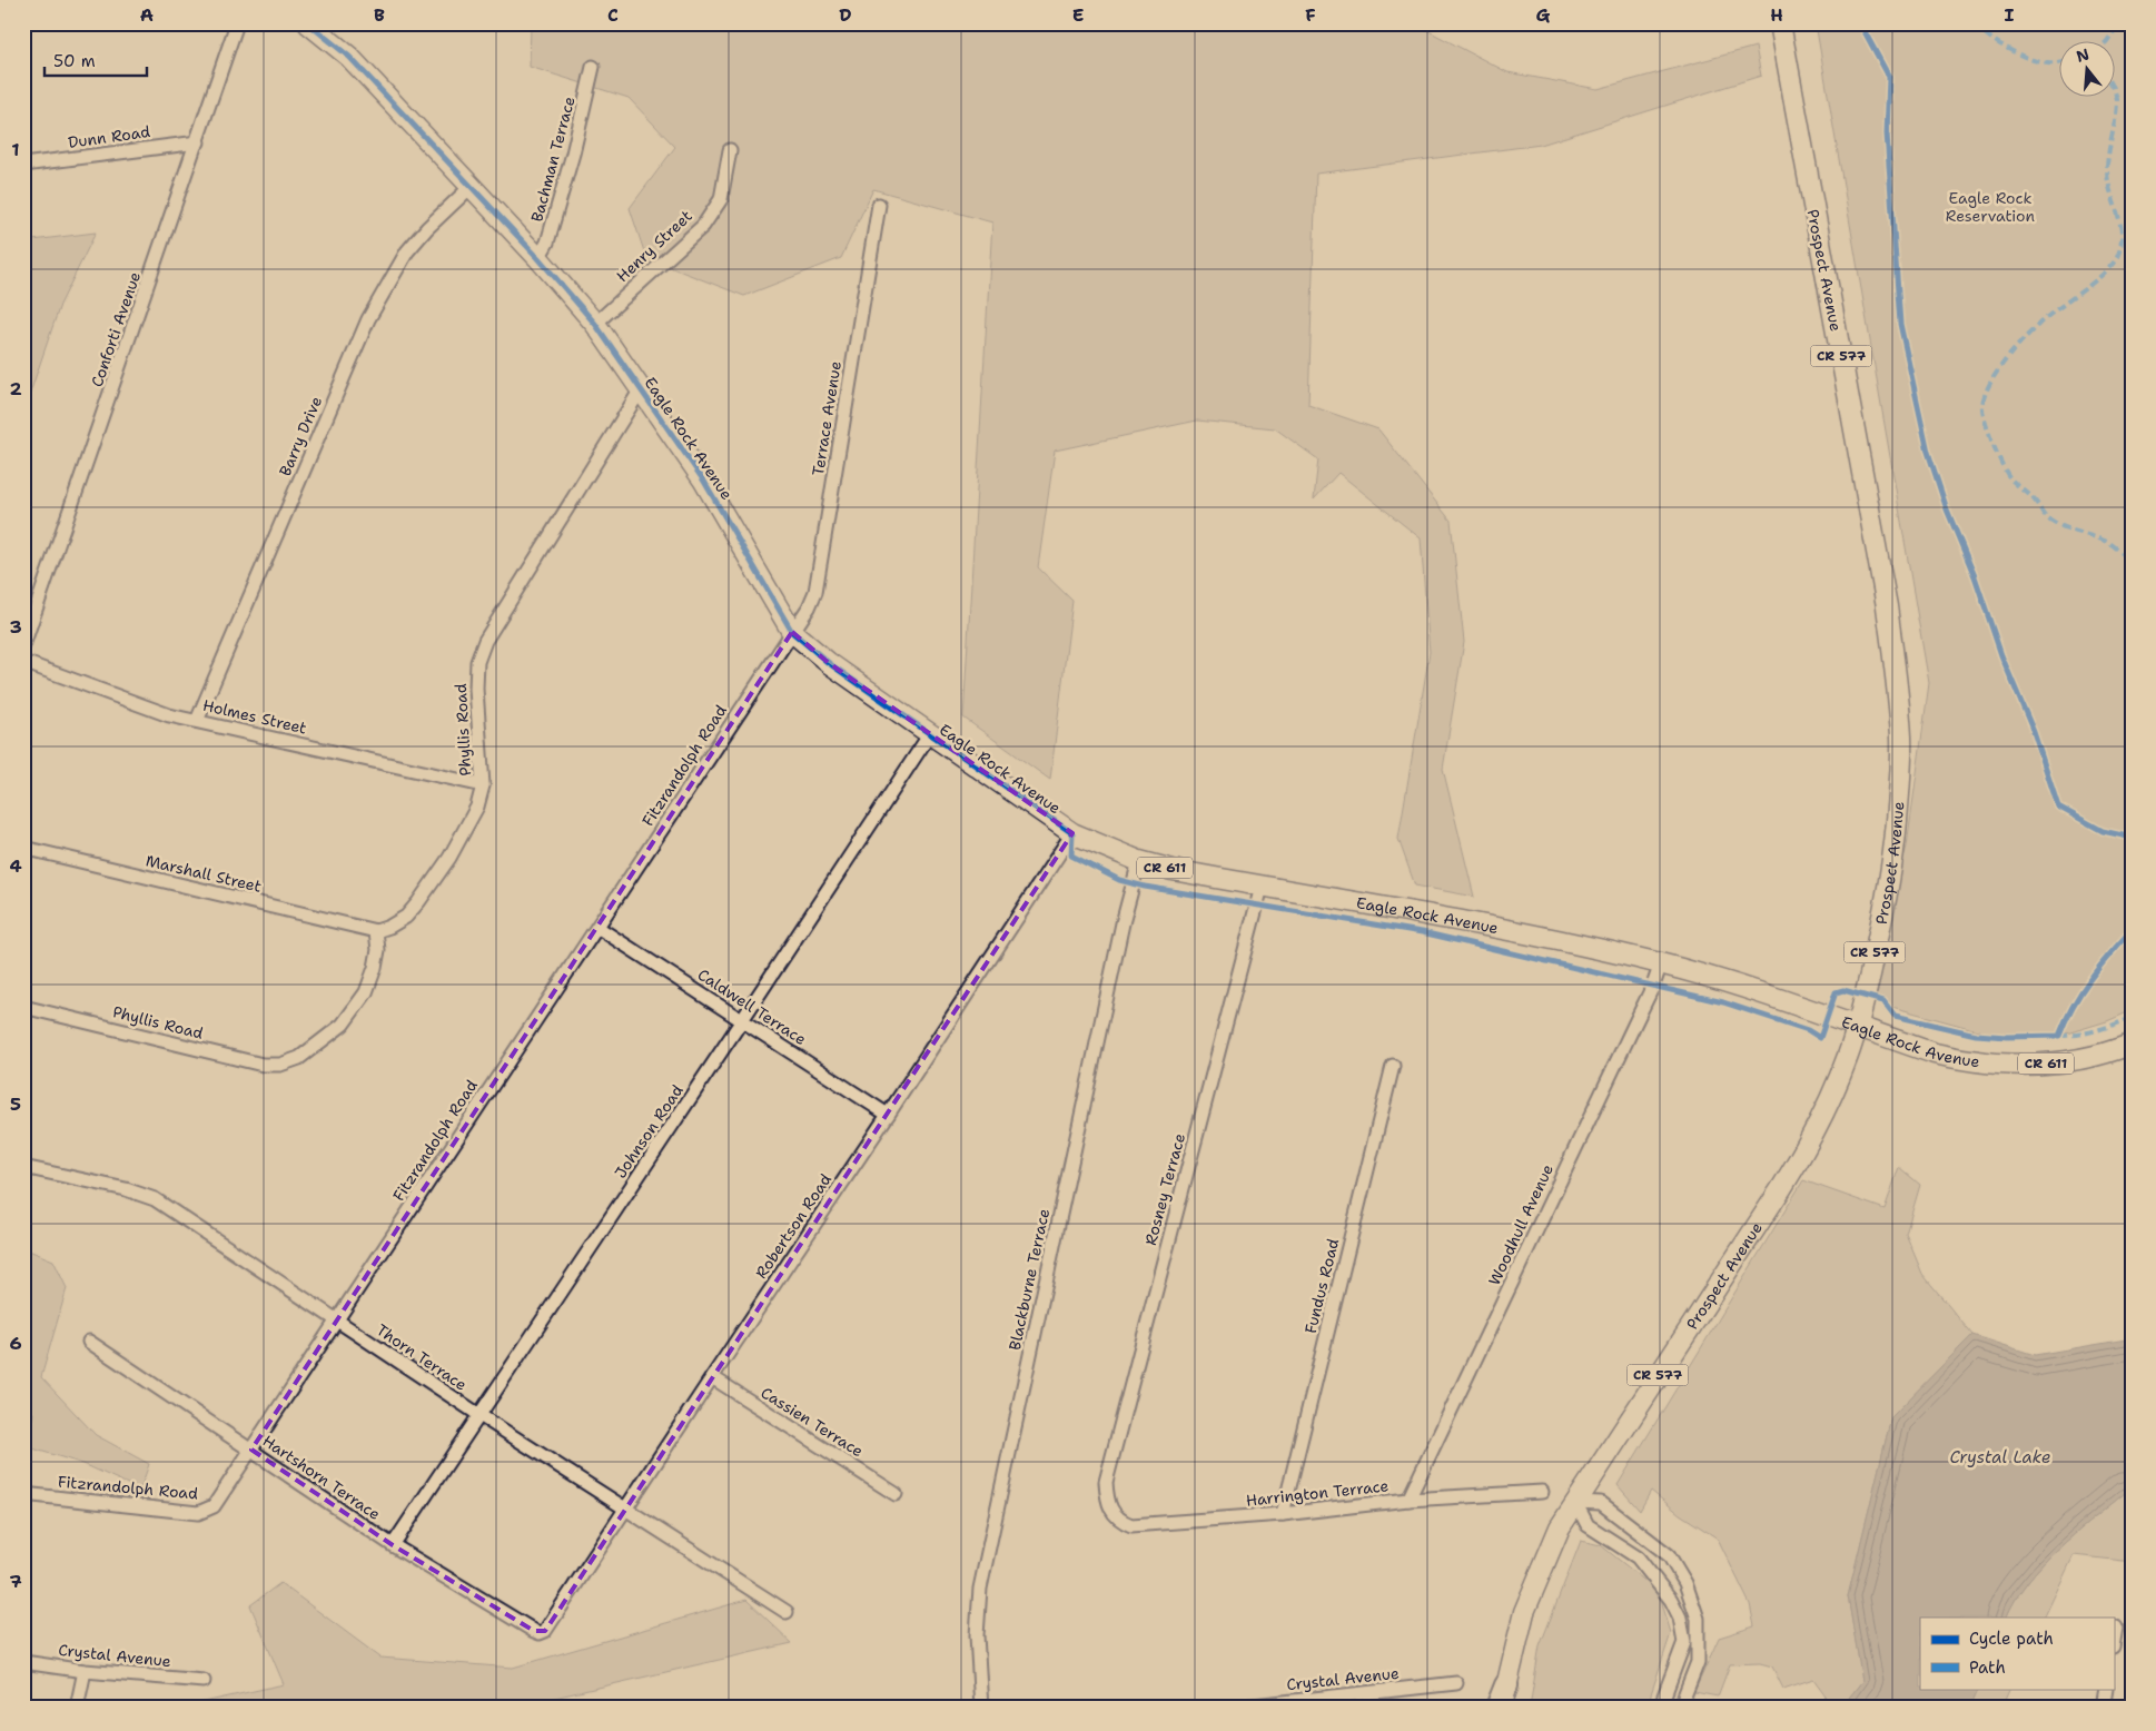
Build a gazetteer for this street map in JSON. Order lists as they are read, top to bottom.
{
  "streets": {
    "main road": [
      "Prospect Avenue",
      "CR 577",
      "Eagle Rock Avenue",
      "CR 611"
    ],
    "street": [
      "Dunn Road",
      "Bachman Terrace",
      "Henry Street",
      "Conforti Avenue",
      "Terrace Avenue",
      "Barry Drive",
      "Holmes Street",
      "Phyllis Road",
      "Fitzrandolph Road",
      "Marshall Street",
      "Caldwell Terrace",
      "Johnson Road",
      "Rosney Terrace",
      "Woodhull Avenue",
      "Robertson Road",
      "Blackburne Terrace",
      "Fundus Road",
      "Thorn Terrace",
      "Cassien Terrace",
      "Hartshorn Terrace",
      "Harrington Terrace",
      "Crystal Avenue"
    ]
  },
  "crossings": [
    ["Dunn Road", "Conforti Avenue"],
    ["Bachman Terrace", "Eagle Rock Avenue"],
    ["Henry Street", "Eagle Rock Avenue"],
    ["Prospect Avenue", "Eagle Rock Avenue"],
    ["Terrace Avenue", "Eagle Rock Avenue"],
    ["Terrace Avenue", "Fitzrandolph Road"],
    ["Barry Drive", "Eagle Rock Avenue"],
    ["Barry Drive", "Holmes Street"],
    ["Eagle Rock Avenue", "Phyllis Road"],
    ["Eagle Rock Avenue", "Fitzrandolph Road"],
    ["Eagle Rock Avenue", "Johnson Road"],
    ["Eagle Rock Avenue", "Rosney Terrace"],
    ["Eagle Rock Avenue", "Woodhull Avenue"],
    ["Eagle Rock Avenue", "Robertson Road"],
    ["Eagle Rock Avenue", "Blackburne Terrace"],
    ["Holmes Street", "Phyllis Road"],
    ["Phyllis Road", "Marshall Street"],
    ["Fitzrandolph Road", "Caldwell Terrace"],
    ["Fitzrandolph Road", "Thorn Terrace"],
    ["Fitzrandolph Road", "Hartshorn Terrace"],
    ["Caldwell Terrace", "Johnson Road"],
    ["Caldwell Terrace", "Robertson Road"],
    ["Johnson Road", "Thorn Terrace"],
    ["Johnson Road", "Hartshorn Terrace"],
    ["Rosney Terrace", "Harrington Terrace"],
    ["Woodhull Avenue", "Harrington Terrace"],
    ["Robertson Road", "Thorn Terrace"],
    ["Robertson Road", "Cassien Terrace"],
    ["Robertson Road", "Hartshorn Terrace"],
    ["Fundus Road", "Harrington Terrace"]
  ],
  "water": ["Crystal Lake"],
  "parks": ["Eagle Rock Reservation"],
  "legend": ["Cycle path", "Path"],
  "scale_bar": "50 m",
  "north": "top",
  "grid": {
    "columns": [
      "A",
      "B",
      "C",
      "D",
      "E",
      "F",
      "G",
      "H",
      "I"
    ],
    "rows": [
      "1",
      "2",
      "3",
      "4",
      "5",
      "6",
      "7"
    ]
  }
}
